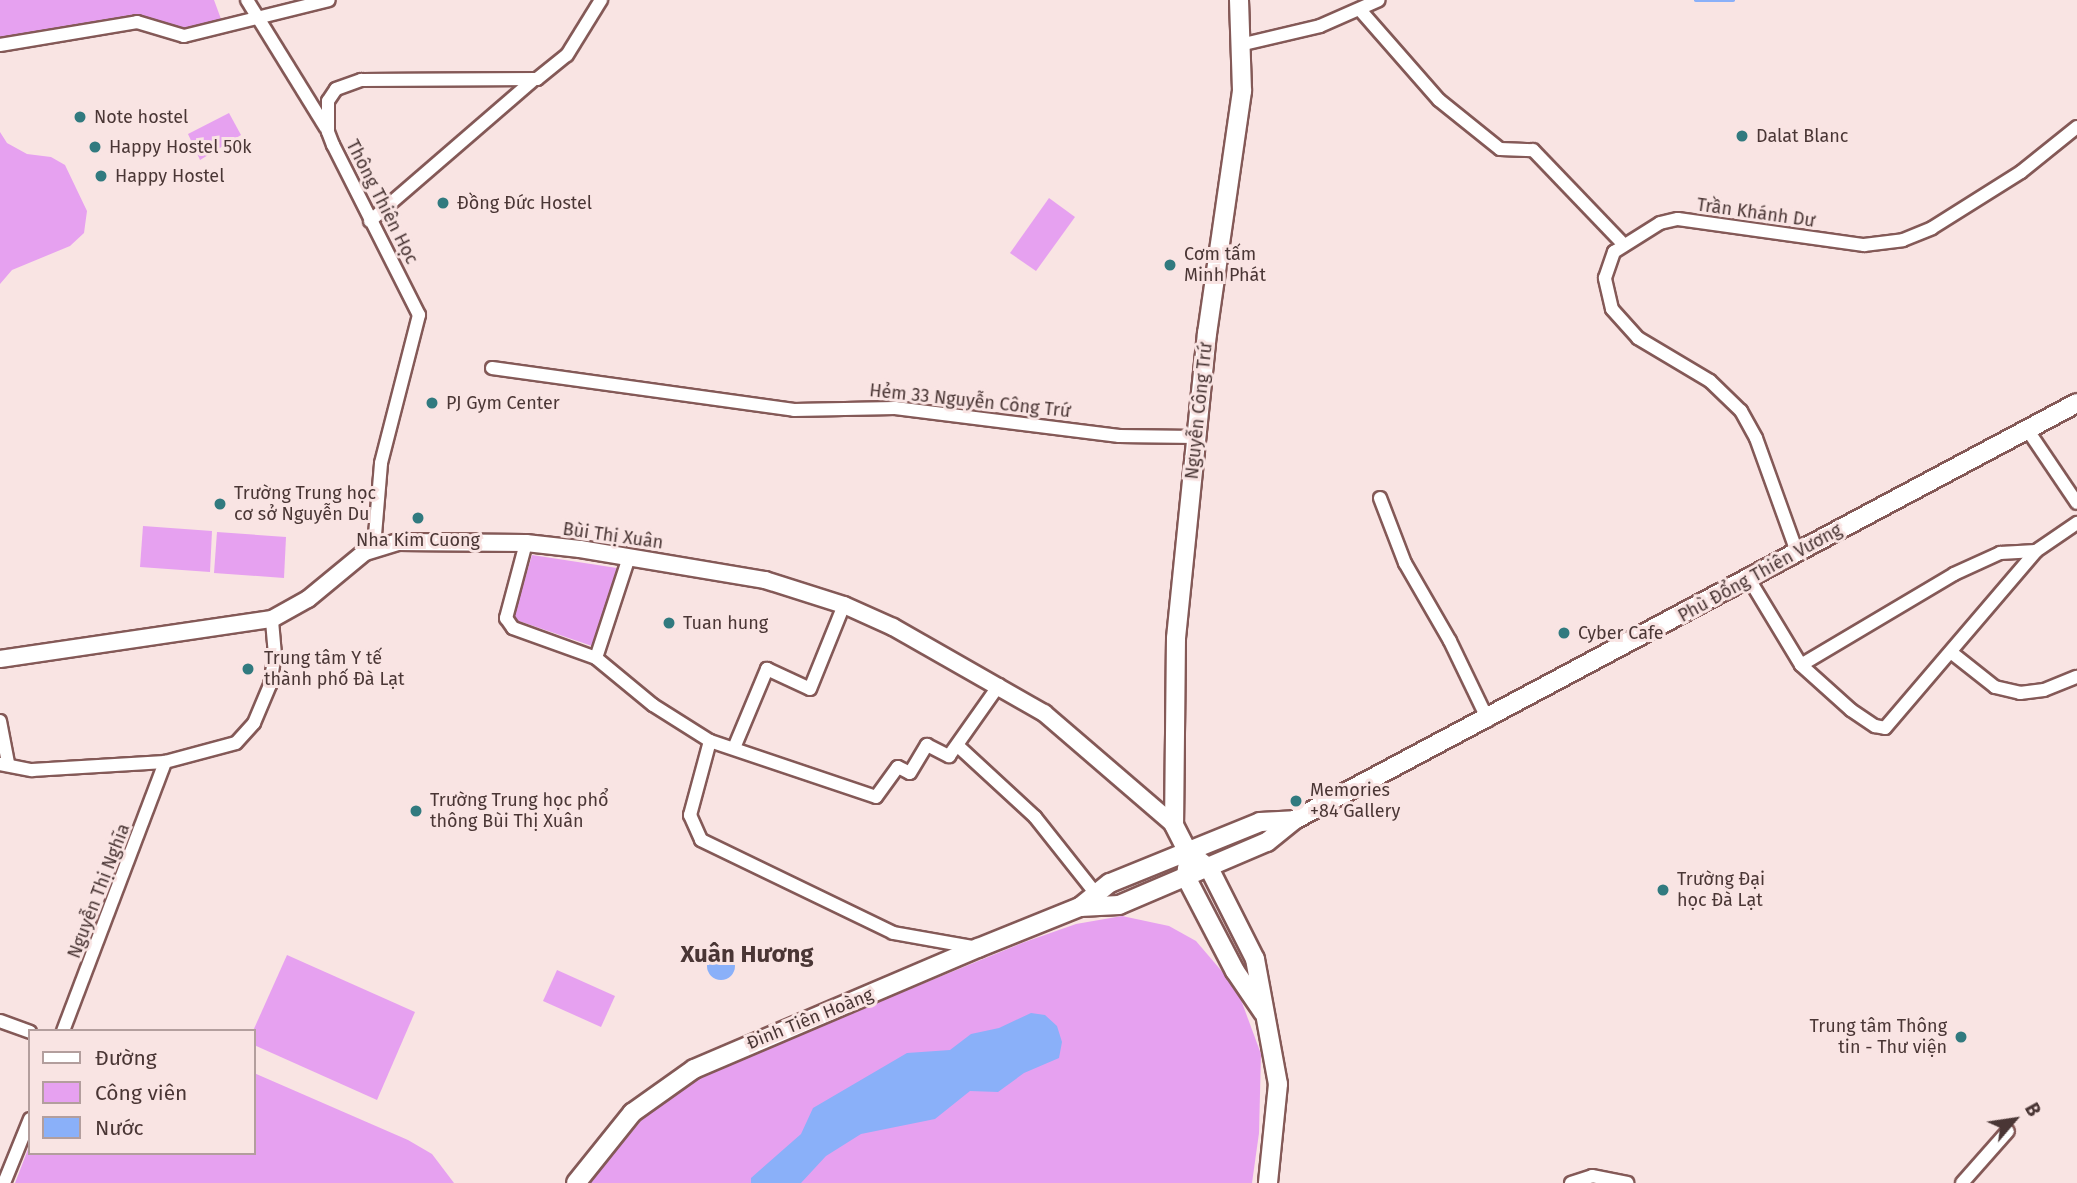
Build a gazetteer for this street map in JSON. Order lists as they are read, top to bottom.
{
  "streets": {
    "main road": ["Nguyễn Công Trứ", "Phù Đổng Thiên Vương", "Đinh Tiên Hoàng"],
    "street": [
      "Thông Thiên Học",
      "Trần Khánh Dư",
      "Hẻm 33 Nguyễn Công Trứ",
      "Bùi Thị Xuân",
      "Nguyễn Thị Nghĩa"
    ]
  },
  "crossings": [
    ["Thông Thiên Học", "Bùi Thị Xuân"],
    ["Hẻm 33 Nguyễn Công Trứ", "Nguyễn Công Trứ"],
    ["Nguyễn Công Trứ", "Bùi Thị Xuân"],
    ["Phù Đổng Thiên Vương", "Đinh Tiên Hoàng"]
  ],
  "districts": ["Xuân Hương"],
  "places": [
    "Note hostel",
    "Dalat Blanc",
    "Happy Hostel 50k",
    "Happy Hostel",
    "Đồng Đức Hostel",
    "Cơm tấm Minh Phát",
    "PJ Gym Center",
    "Trường Trung học cơ sở Nguyễn Du",
    "Nha Kim Cuong",
    "Tuan hung",
    "Cyber Cafe",
    "Trung tâm Y tế thành phố Đà Lạt",
    "Memories +84 Gallery",
    "Trường Trung học phổ thông Bùi Thị Xuân",
    "Trường Đại học Đà Lạt",
    "Trung tâm Thông tin - Thư viện"
  ],
  "legend": ["Đường", "Công viên", "Nước"],
  "north": "top right"
}
